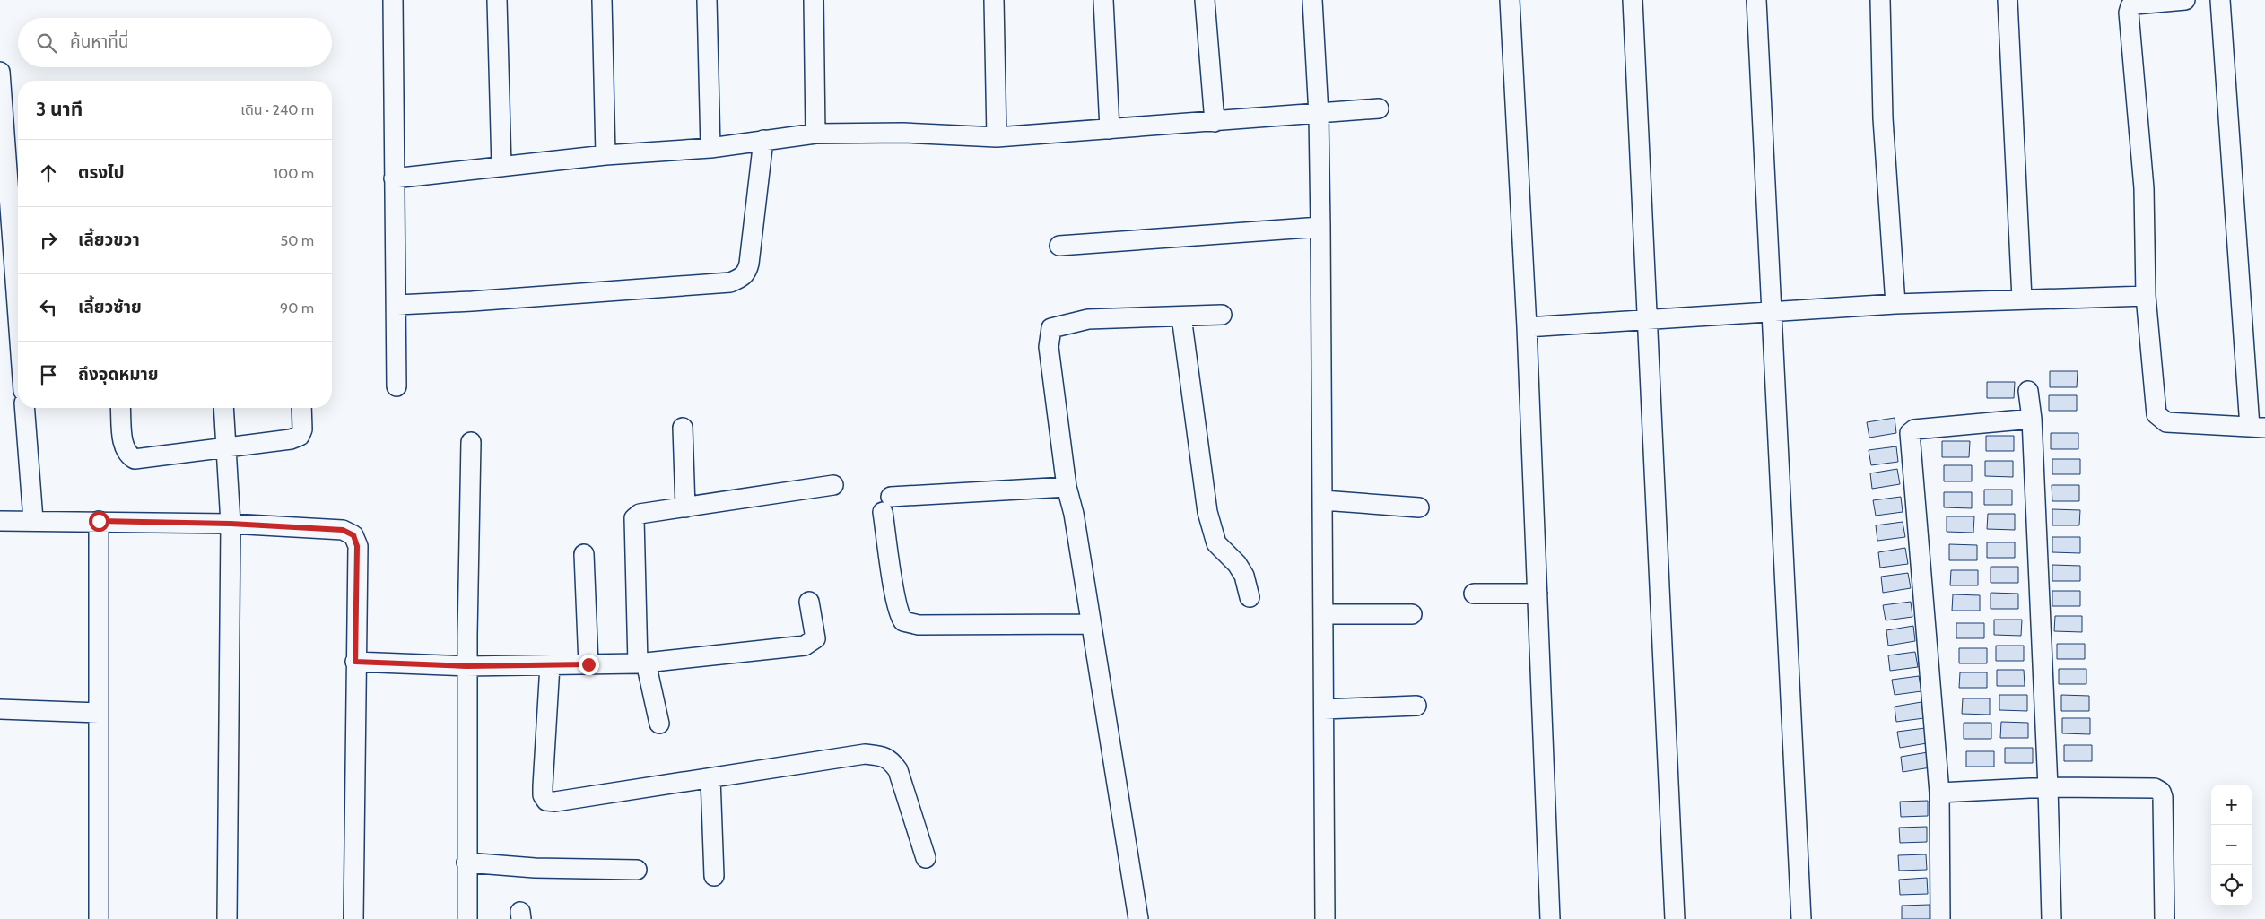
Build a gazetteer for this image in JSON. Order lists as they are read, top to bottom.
{
  "page": {
    "search": "ค้นหาที่นี่",
    "heading": ["3 นาที", "เดิน · 240 m"],
    "list": [
      ["ตรงไป", "100 m"],
      ["เลี้ยวขวา", "50 m"],
      ["เลี้ยวซ้าย", "90 m"],
      "ถึงจุดหมาย"
    ],
    "map_buttons": ["+", "−"]
  }
}
